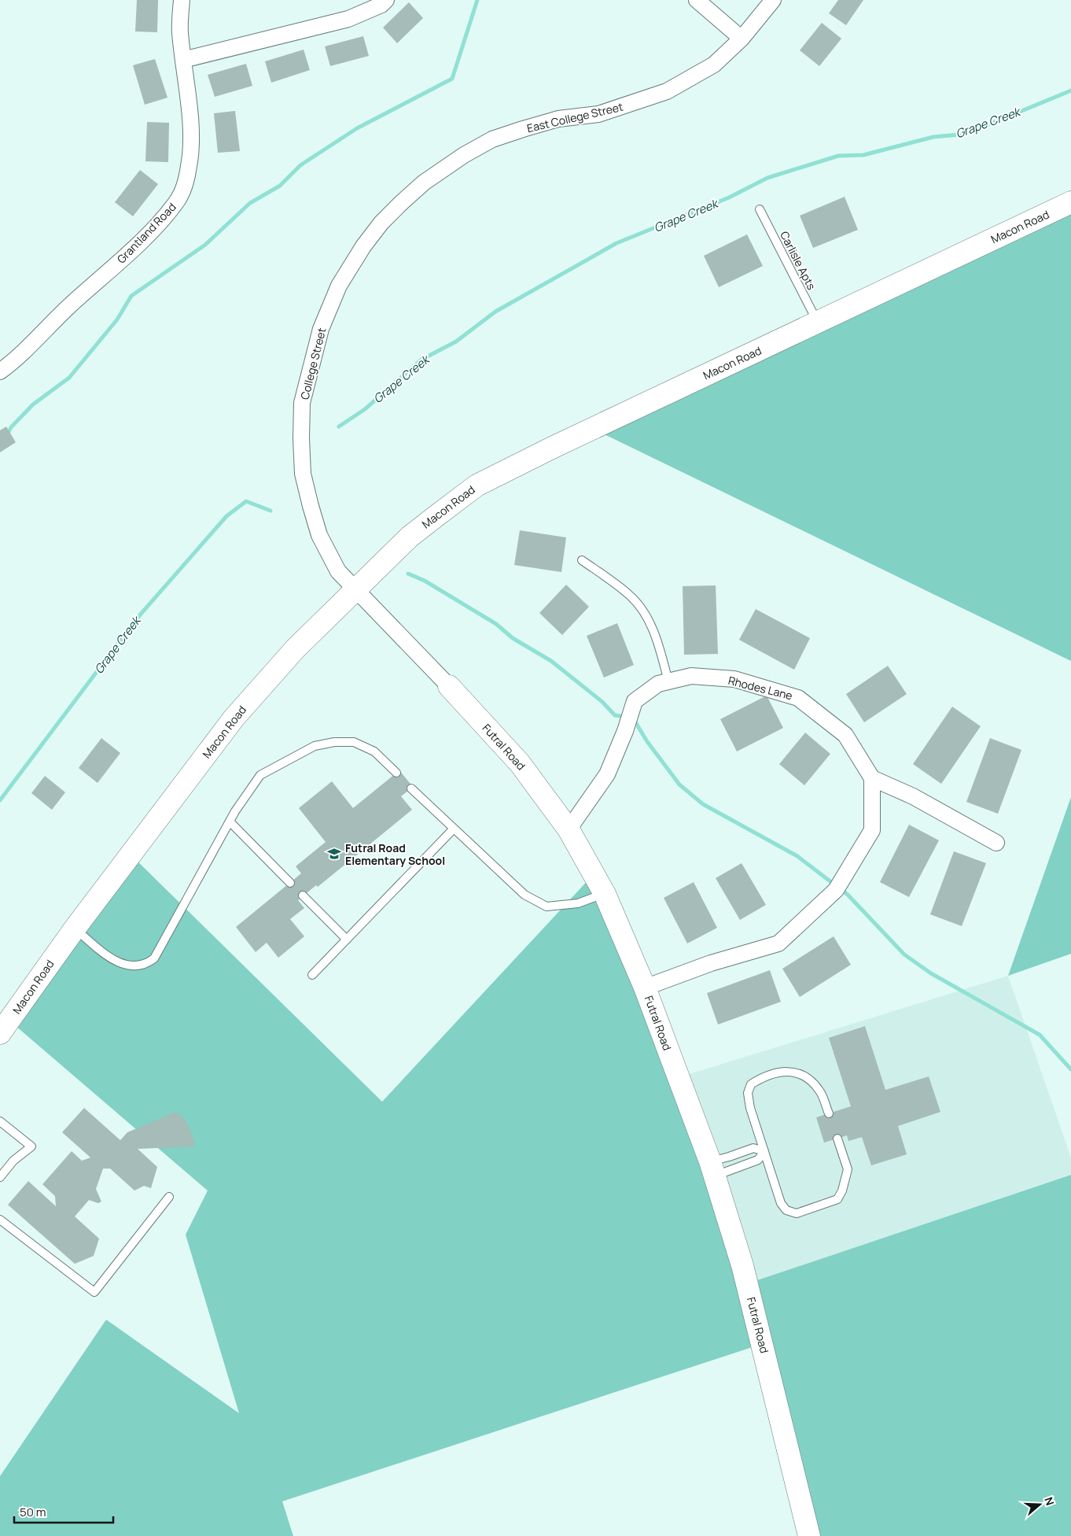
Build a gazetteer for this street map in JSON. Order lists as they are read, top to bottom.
{
  "streets": {
    "main road": ["Macon Road", "Futral Road"],
    "street": [
      "East College Street",
      "Grantland Road",
      "College Street",
      "Rhodes Lane"
    ],
    "lane": ["Carlisle Apts"]
  },
  "crossings": [
    ["East College Street", "College Street"],
    ["Macon Road", "Carlisle Apts"],
    ["Macon Road", "College Street"],
    ["Macon Road", "Futral Road"],
    ["College Street", "Futral Road"],
    ["Rhodes Lane", "Futral Road"]
  ],
  "water": ["Grape Creek"],
  "places": {
    "school or university": ["Futral Road Elementary School"]
  },
  "scale_bar": "50 m",
  "north": "right"
}
